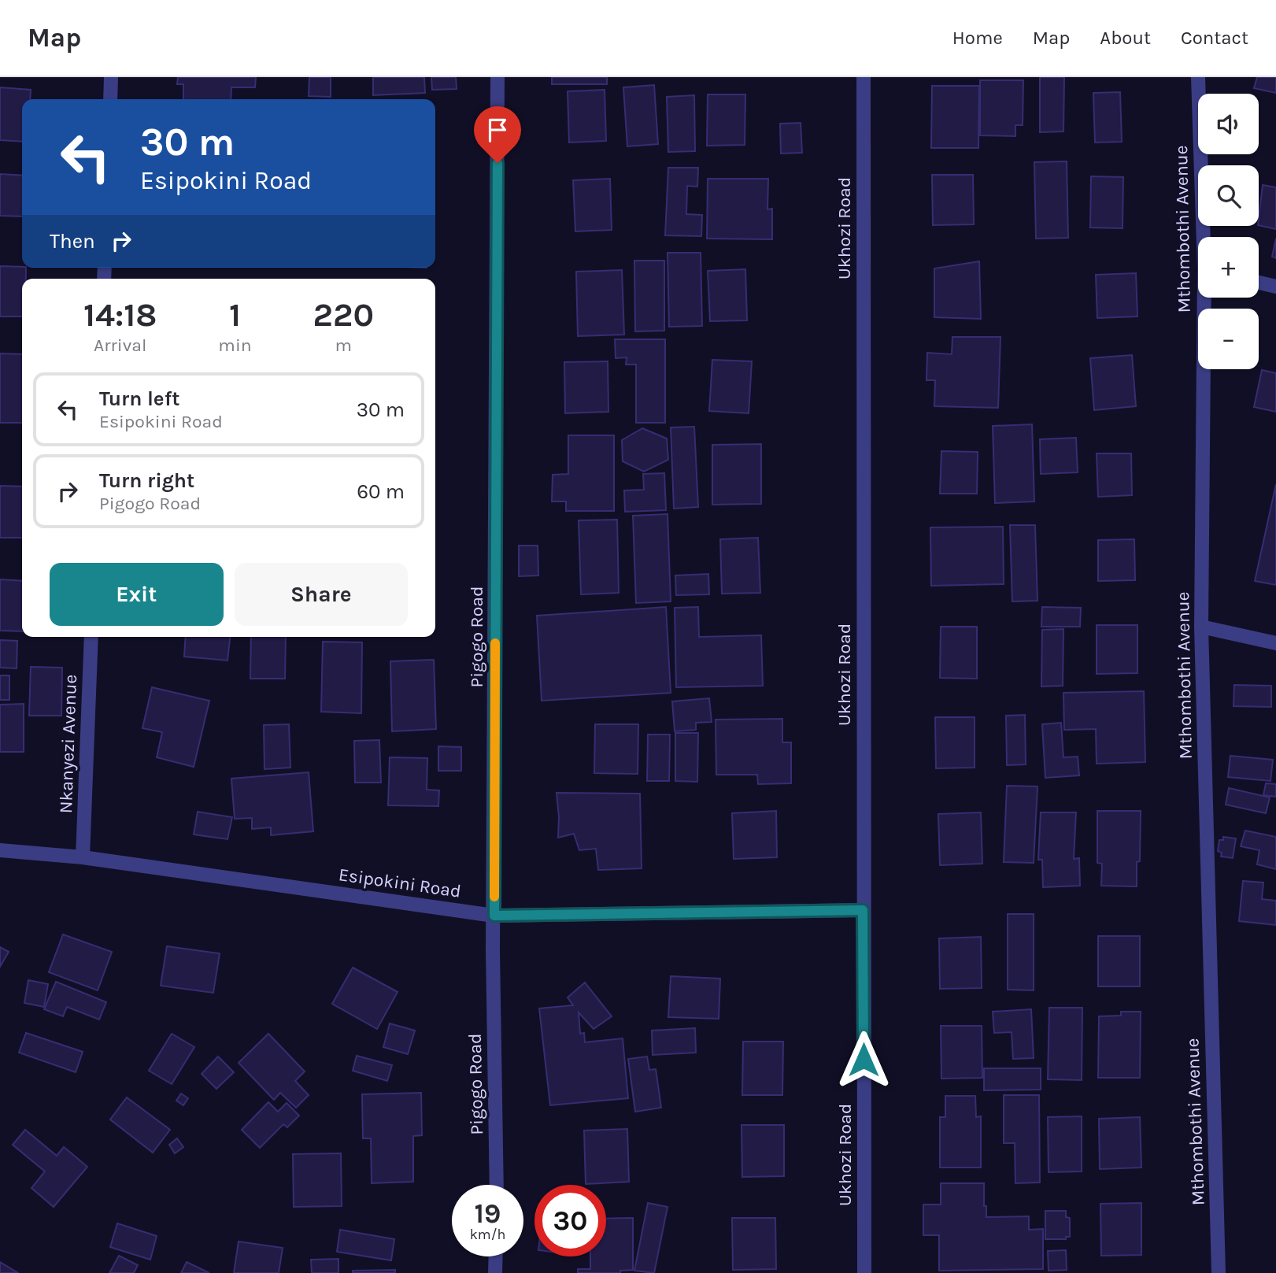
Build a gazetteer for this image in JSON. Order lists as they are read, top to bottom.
{
  "streets": {
    "street": [
      "Ukhozi Road",
      "Mthombothi Avenue",
      "Pigogo Road",
      "Nkanyezi Avenue",
      "Esipokini Road"
    ]
  },
  "crossings": [
    ["Ukhozi Road", "Esipokini Road"],
    ["Pigogo Road", "Esipokini Road"],
    ["Nkanyezi Avenue", "Esipokini Road"]
  ],
  "page": {
    "header": "Map",
    "nav": [
      "Home",
      "Map",
      "About",
      "Contact"
    ],
    "map_buttons": ["+", "−"],
    "turn": ["30 m", "Esipokini Road"],
    "then": "Then",
    "eta": [
      "14:18",
      "Arrival",
      "1",
      "min",
      "220",
      "m"
    ],
    "list": [
      {
        "name": "Turn left",
        "note": "Esipokini Road",
        "value": "30 m"
      },
      {
        "name": "Turn right",
        "note": "Pigogo Road",
        "value": "60 m"
      }
    ],
    "buttons": ["Exit", "Share"],
    "speed": "19 km/h",
    "limit": "30"
  }
}
